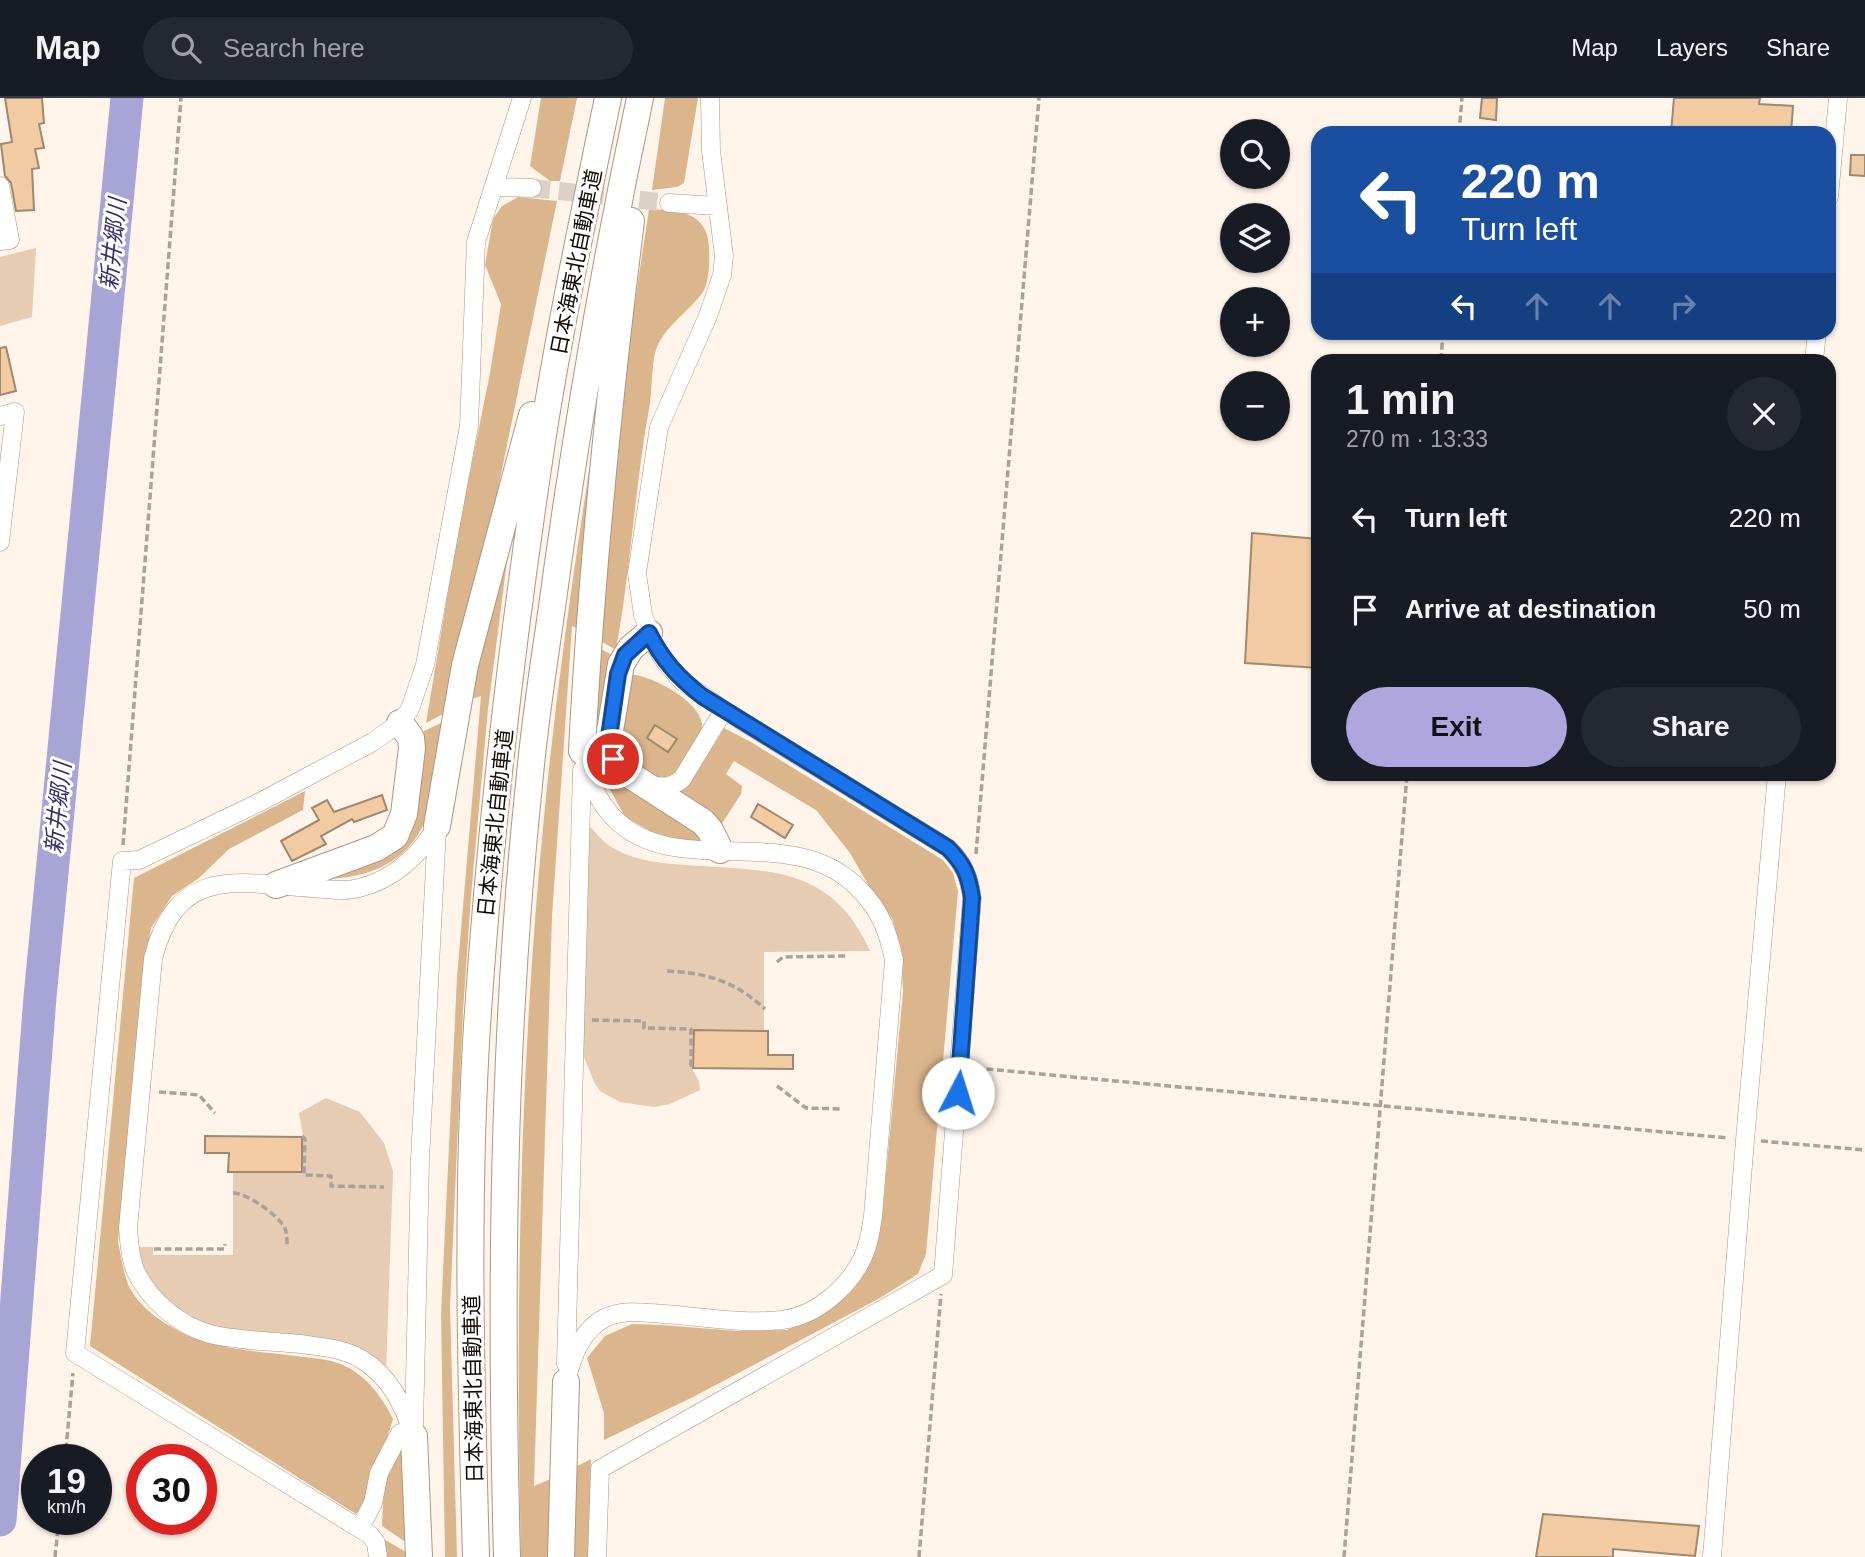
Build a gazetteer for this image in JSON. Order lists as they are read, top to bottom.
{
  "streets": {
    "highway": ["日本海東北自動車道"]
  },
  "water": ["新井郷川"],
  "page": {
    "header": "Map",
    "search": "Search here",
    "nav": ["Map", "Layers", "Share"],
    "map_buttons": ["+", "−"],
    "turn": ["220 m", "Turn left"],
    "heading": ["1 min", "270 m · 13:33"],
    "list": [
      {
        "name": "Turn left",
        "value": "220 m"
      },
      {
        "name": "Arrive at destination",
        "value": "50 m"
      }
    ],
    "buttons": ["Exit", "Share"],
    "speed": "19 km/h",
    "limit": "30"
  }
}
